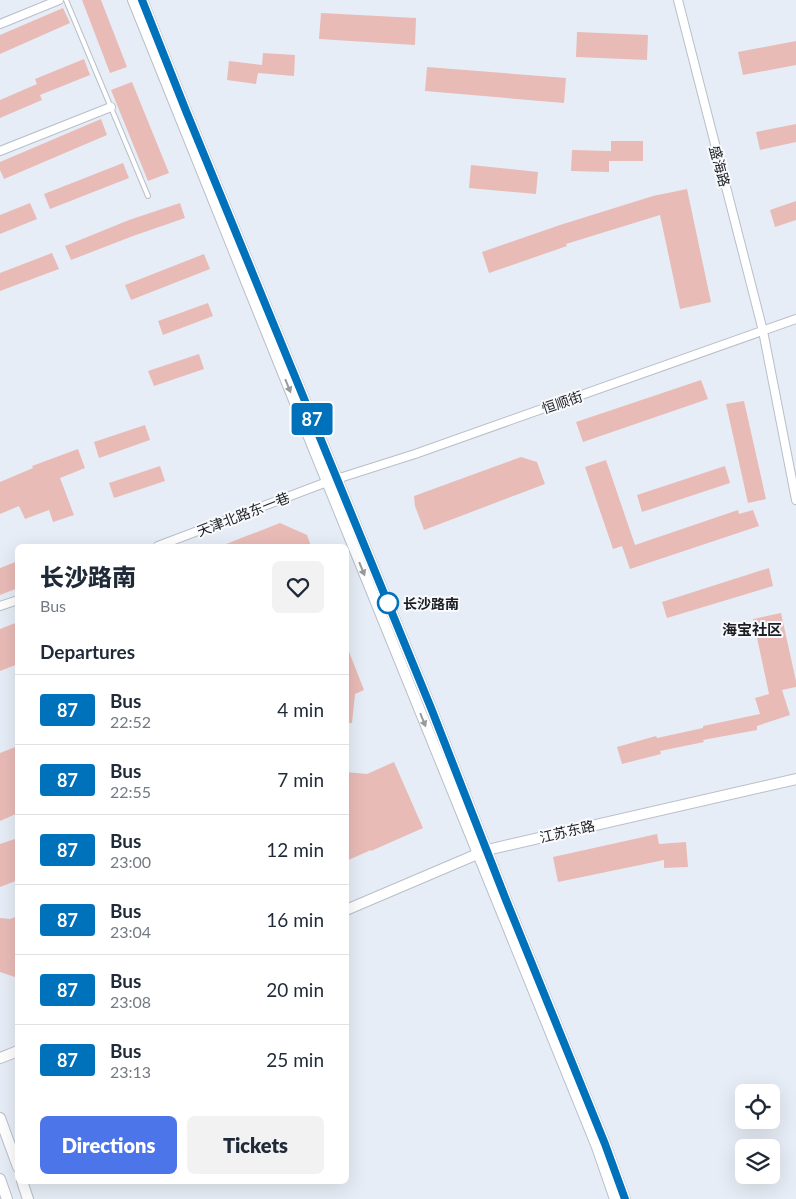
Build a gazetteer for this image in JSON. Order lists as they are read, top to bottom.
{
  "streets": {
    "street": [
      "盛海路",
      "恒顺街",
      "天津北路东一巷",
      "江苏东路"
    ]
  },
  "crossings": [
    ["盛海路", "恒顺街"],
    ["恒顺街", "天津北路东一巷"]
  ],
  "districts": ["海宝社区"],
  "places": ["长沙路南"],
  "lines": ["bus line 87"],
  "page": {
    "on_map": "87",
    "heading": [
      ["长沙路南", "Bus"],
      "Departures"
    ],
    "list": [
      {
        "mark": "87",
        "name": "Bus",
        "note": "22:52",
        "value": "4 min"
      },
      {
        "mark": "87",
        "name": "Bus",
        "note": "22:55",
        "value": "7 min"
      },
      {
        "mark": "87",
        "name": "Bus",
        "note": "23:00",
        "value": "12 min"
      },
      {
        "mark": "87",
        "name": "Bus",
        "note": "23:04",
        "value": "16 min"
      },
      {
        "mark": "87",
        "name": "Bus",
        "note": "23:08",
        "value": "20 min"
      },
      {
        "mark": "87",
        "name": "Bus",
        "note": "23:13",
        "value": "25 min"
      }
    ],
    "buttons": ["Directions", "Tickets"]
  }
}
